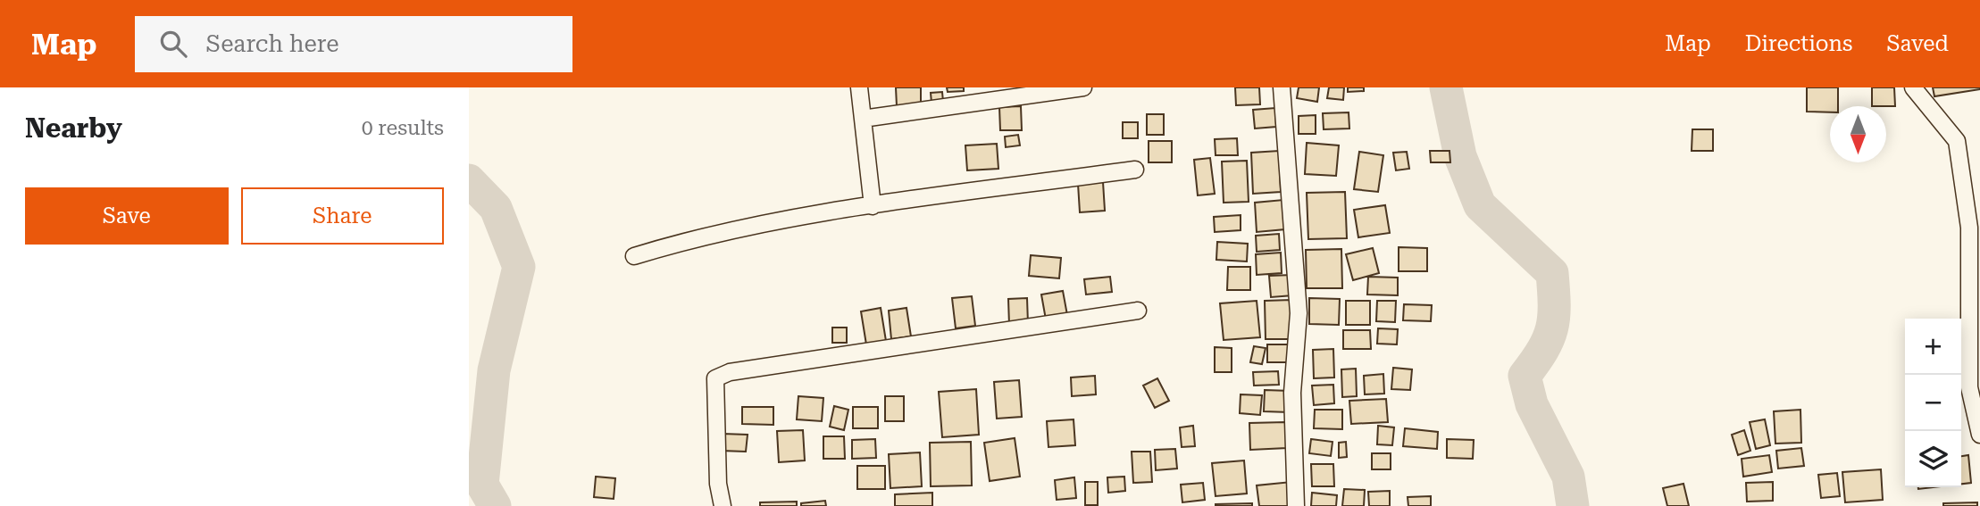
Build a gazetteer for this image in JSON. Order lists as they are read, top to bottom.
{
  "north": "bottom",
  "page": {
    "header": "Map",
    "search": "Search here",
    "nav": ["Map", "Directions", "Saved"],
    "heading": ["Nearby", "0 results"],
    "buttons": ["Save", "Share"],
    "map_buttons": ["+", "−"]
  }
}
